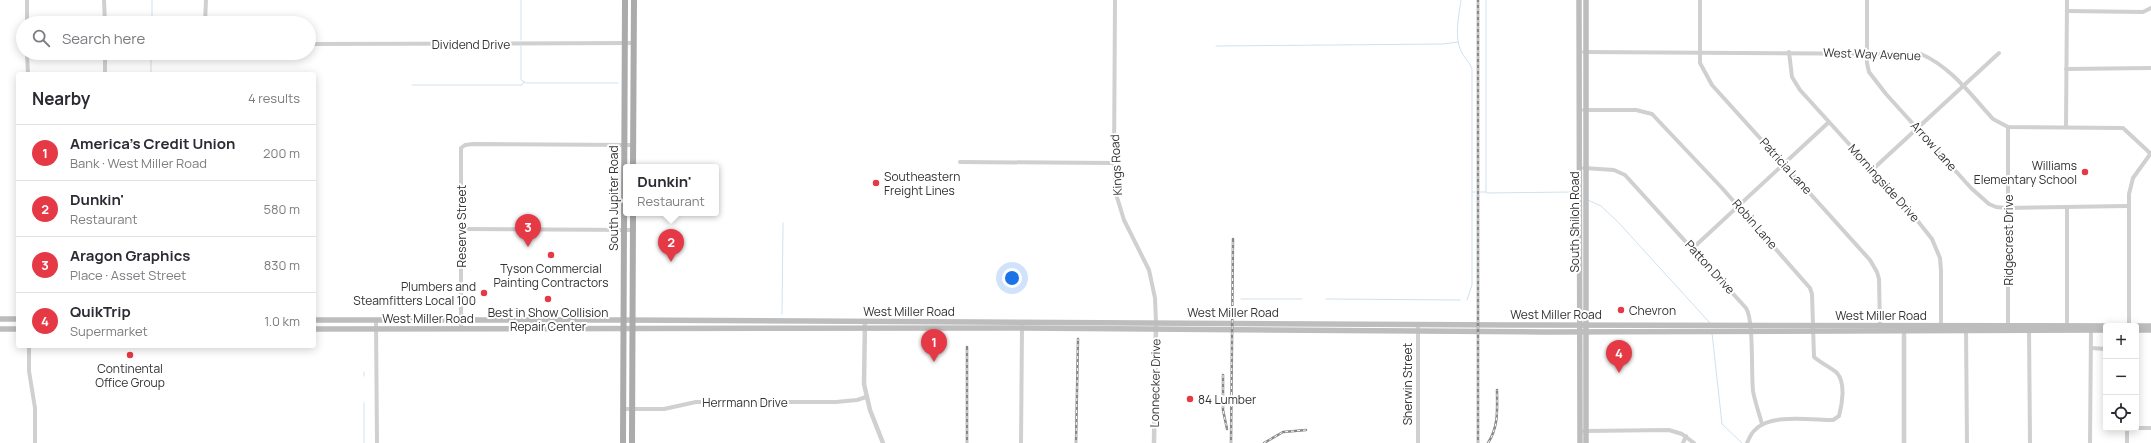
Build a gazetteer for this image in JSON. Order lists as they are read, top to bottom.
{
  "streets": {
    "main road": ["South Jupiter Road", "South Shiloh Road", "West Miller Road"],
    "street": [
      "Dividend Drive",
      "West Way Avenue",
      "Arrow Lane",
      "Kings Road",
      "Patricia Lane",
      "Morningside Drive",
      "Robin Lane",
      "Reserve Street",
      "Ridgecrest Drive",
      "Patton Drive",
      "Lonnecker Drive",
      "Sherwin Street",
      "Herrmann Drive"
    ]
  },
  "crossings": [
    ["Dividend Drive", "South Jupiter Road"],
    ["West Way Avenue", "Arrow Lane"],
    ["West Way Avenue", "Patricia Lane"],
    ["West Way Avenue", "Morningside Drive"],
    ["West Way Avenue", "South Shiloh Road"],
    ["West Way Avenue", "Ridgecrest Drive"],
    ["Arrow Lane", "Ridgecrest Drive"],
    ["Kings Road", "West Miller Road"],
    ["Kings Road", "Lonnecker Drive"],
    ["Patricia Lane", "West Miller Road"],
    ["Morningside Drive", "West Miller Road"],
    ["South Jupiter Road", "Reserve Street"],
    ["South Jupiter Road", "West Miller Road"],
    ["South Jupiter Road", "Herrmann Drive"],
    ["South Shiloh Road", "Robin Lane"],
    ["South Shiloh Road", "Patton Drive"],
    ["South Shiloh Road", "West Miller Road"],
    ["Robin Lane", "Patton Drive"],
    ["Robin Lane", "West Miller Road"],
    ["Reserve Street", "West Miller Road"],
    ["Ridgecrest Drive", "West Miller Road"],
    ["Patton Drive", "West Miller Road"],
    ["West Miller Road", "Lonnecker Drive"],
    ["West Miller Road", "Sherwin Street"]
  ],
  "places": [
    "Williams Elementary School",
    "Southeastern Freight Lines",
    "Tyson Commercial Painting Contractors",
    "Plumbers and Steamfitters Local 100",
    "Best in Show Collision Repair Center",
    "Chevron",
    "Continental Office Group",
    "84 Lumber"
  ],
  "page": {
    "search": "Search here",
    "heading": ["Nearby", "4 results"],
    "list": [
      {
        "mark": "1",
        "name": "America's Credit Union",
        "note": "Bank · West Miller Road",
        "value": "200 m"
      },
      {
        "mark": "2",
        "name": "Dunkin'",
        "note": "Restaurant",
        "value": "580 m"
      },
      {
        "mark": "3",
        "name": "Aragon Graphics",
        "note": "Place · Asset Street",
        "value": "830 m"
      },
      {
        "mark": "4",
        "name": "QuikTrip",
        "note": "Supermarket",
        "value": "1.0 km"
      }
    ],
    "popup": ["Dunkin'", "Restaurant"],
    "pins": [
      "3",
      "2",
      "1",
      "4"
    ],
    "map_buttons": ["+", "−"]
  }
}
